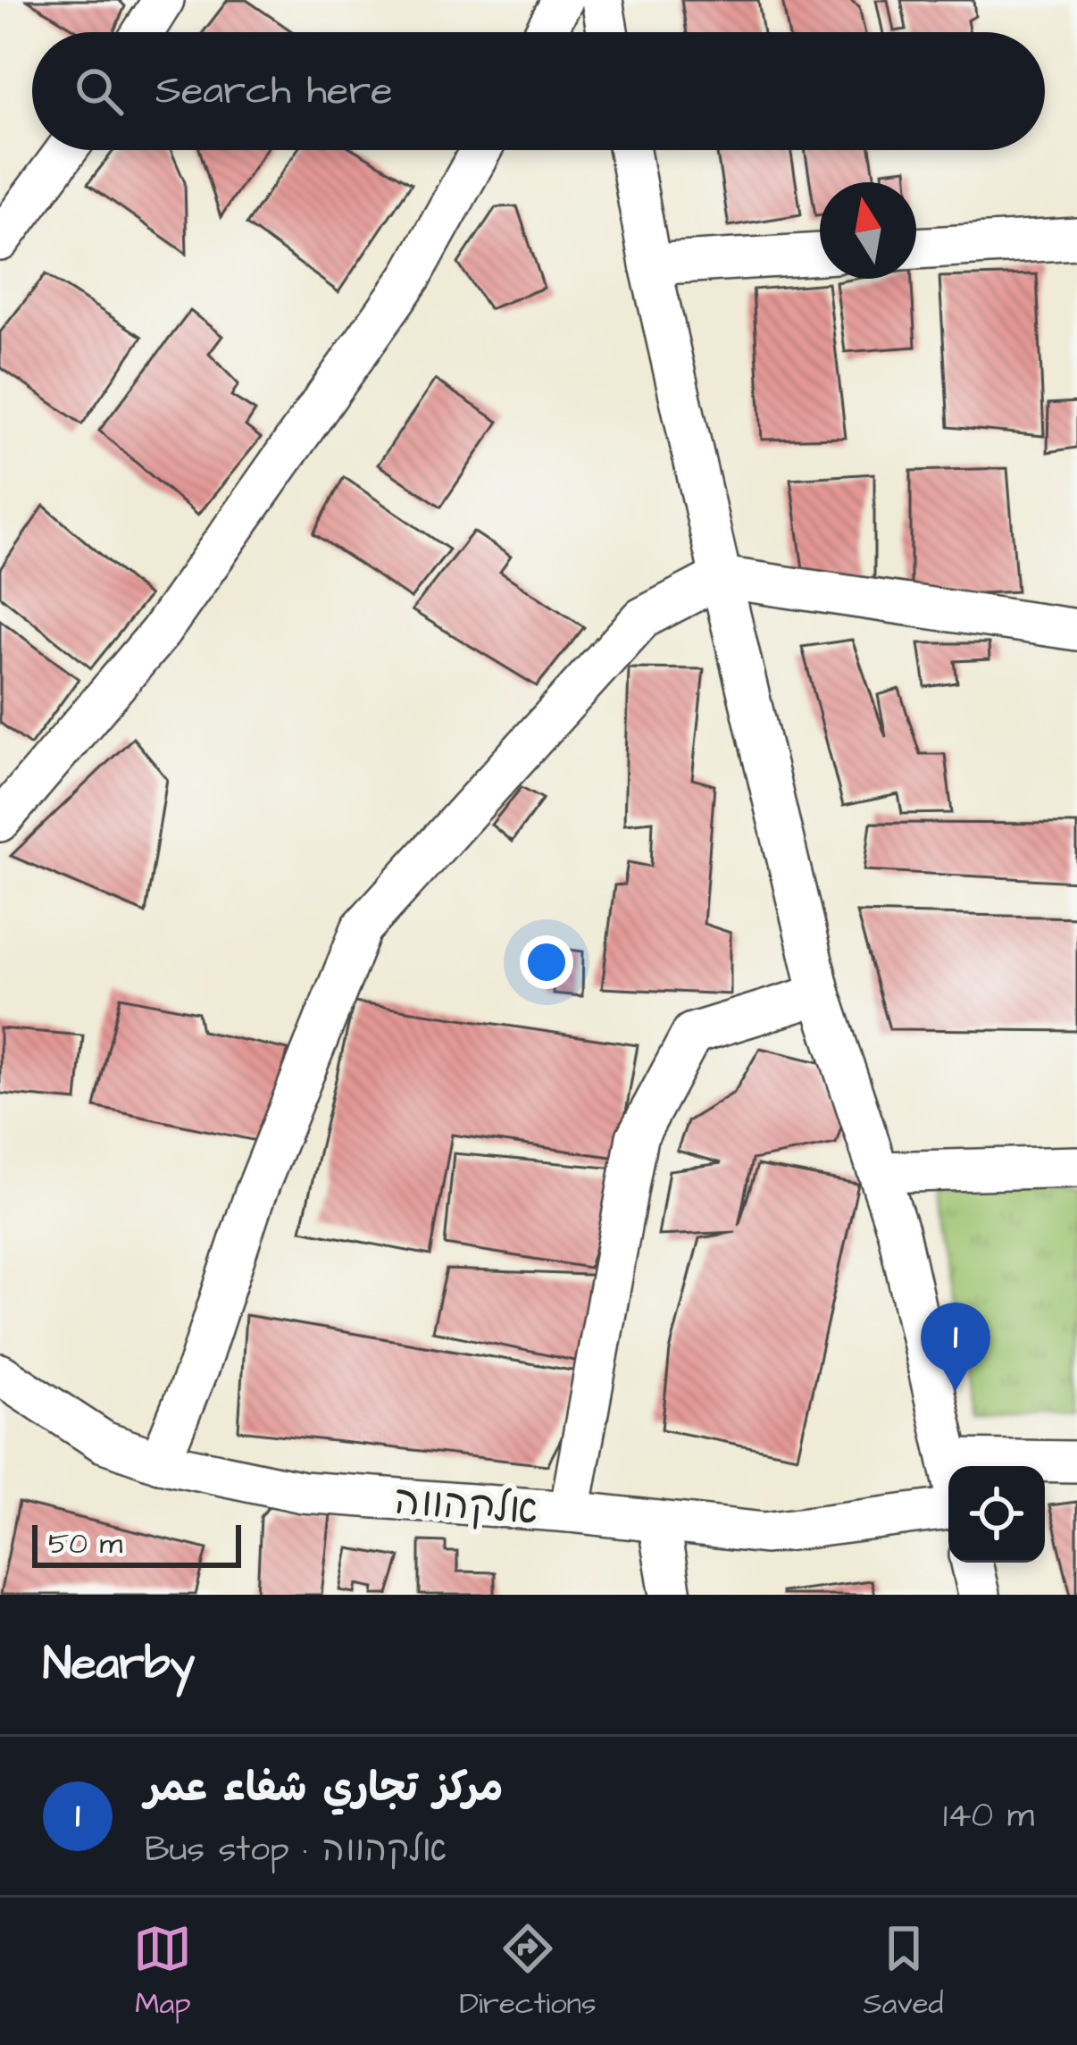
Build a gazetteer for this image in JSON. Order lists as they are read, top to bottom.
{
  "streets": {
    "street": ["אלקהווה"]
  },
  "scale_bar": "50 m",
  "north": "top",
  "page": {
    "search": "Search here",
    "pins": "1",
    "scale": "50 m",
    "heading": "Nearby",
    "list": [
      {
        "mark": "1",
        "name": "مركز تجاري شفاء عمر",
        "note": "Bus stop · אלקהווה",
        "value": "140 m"
      }
    ],
    "nav": ["Map", "Directions", "Saved"]
  }
}
